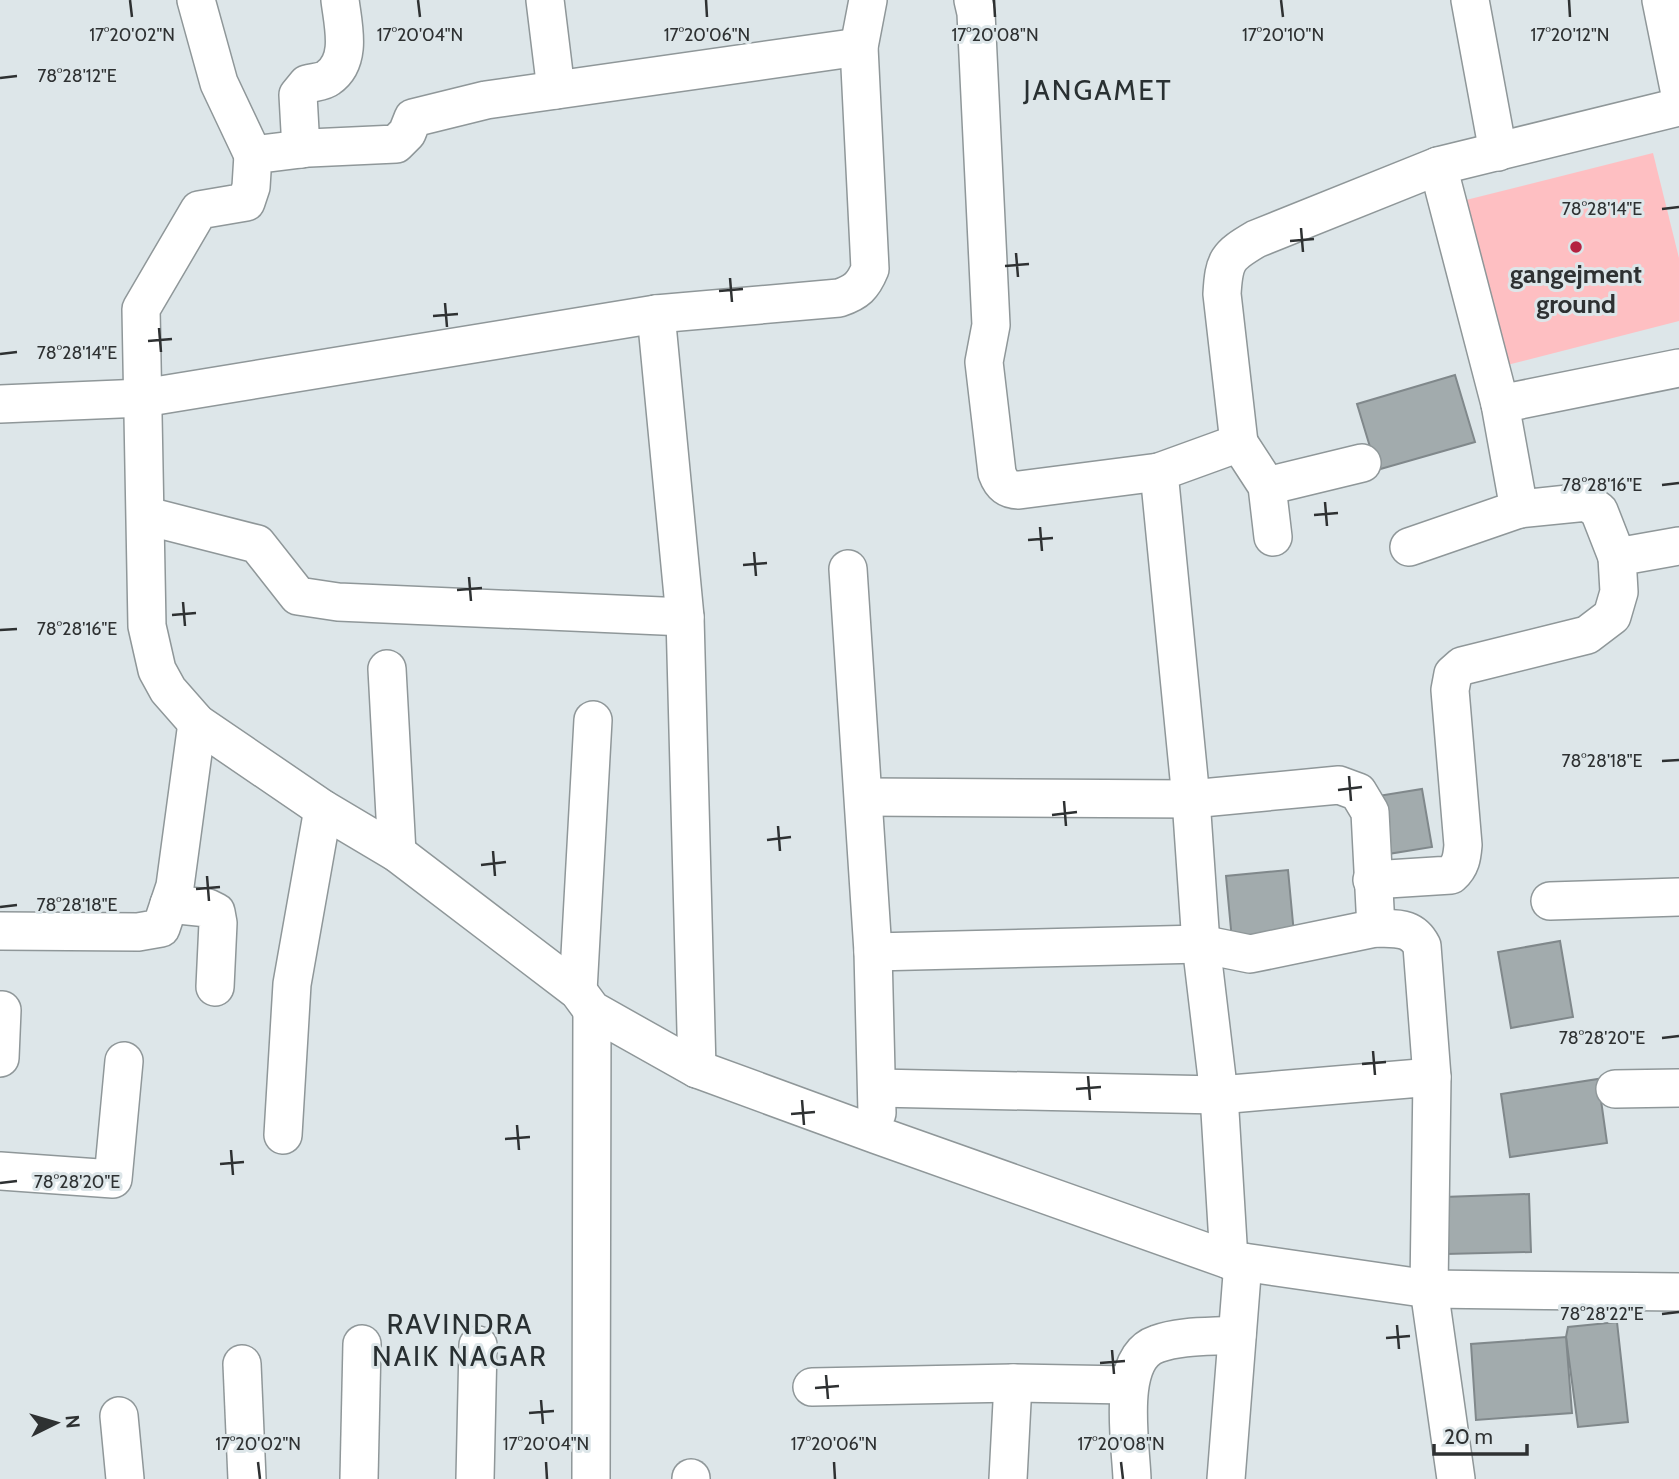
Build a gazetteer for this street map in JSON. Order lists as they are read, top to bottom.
{
  "districts": ["JANGAMET", "RAVINDRA NAIK NAGAR"],
  "places": ["gangejment ground"],
  "scale_bar": "20 m",
  "north": "right",
  "coordinates": [
    "17°20'02\"N",
    "17°20'04\"N",
    "17°20'06\"N",
    "17°20'08\"N",
    "17°20'10\"N",
    "17°20'12\"N",
    "78°28'12\"E",
    "78°28'14\"E",
    "78°28'16\"E",
    "78°28'18\"E",
    "78°28'20\"E",
    "78°28'22\"E"
  ]
}
